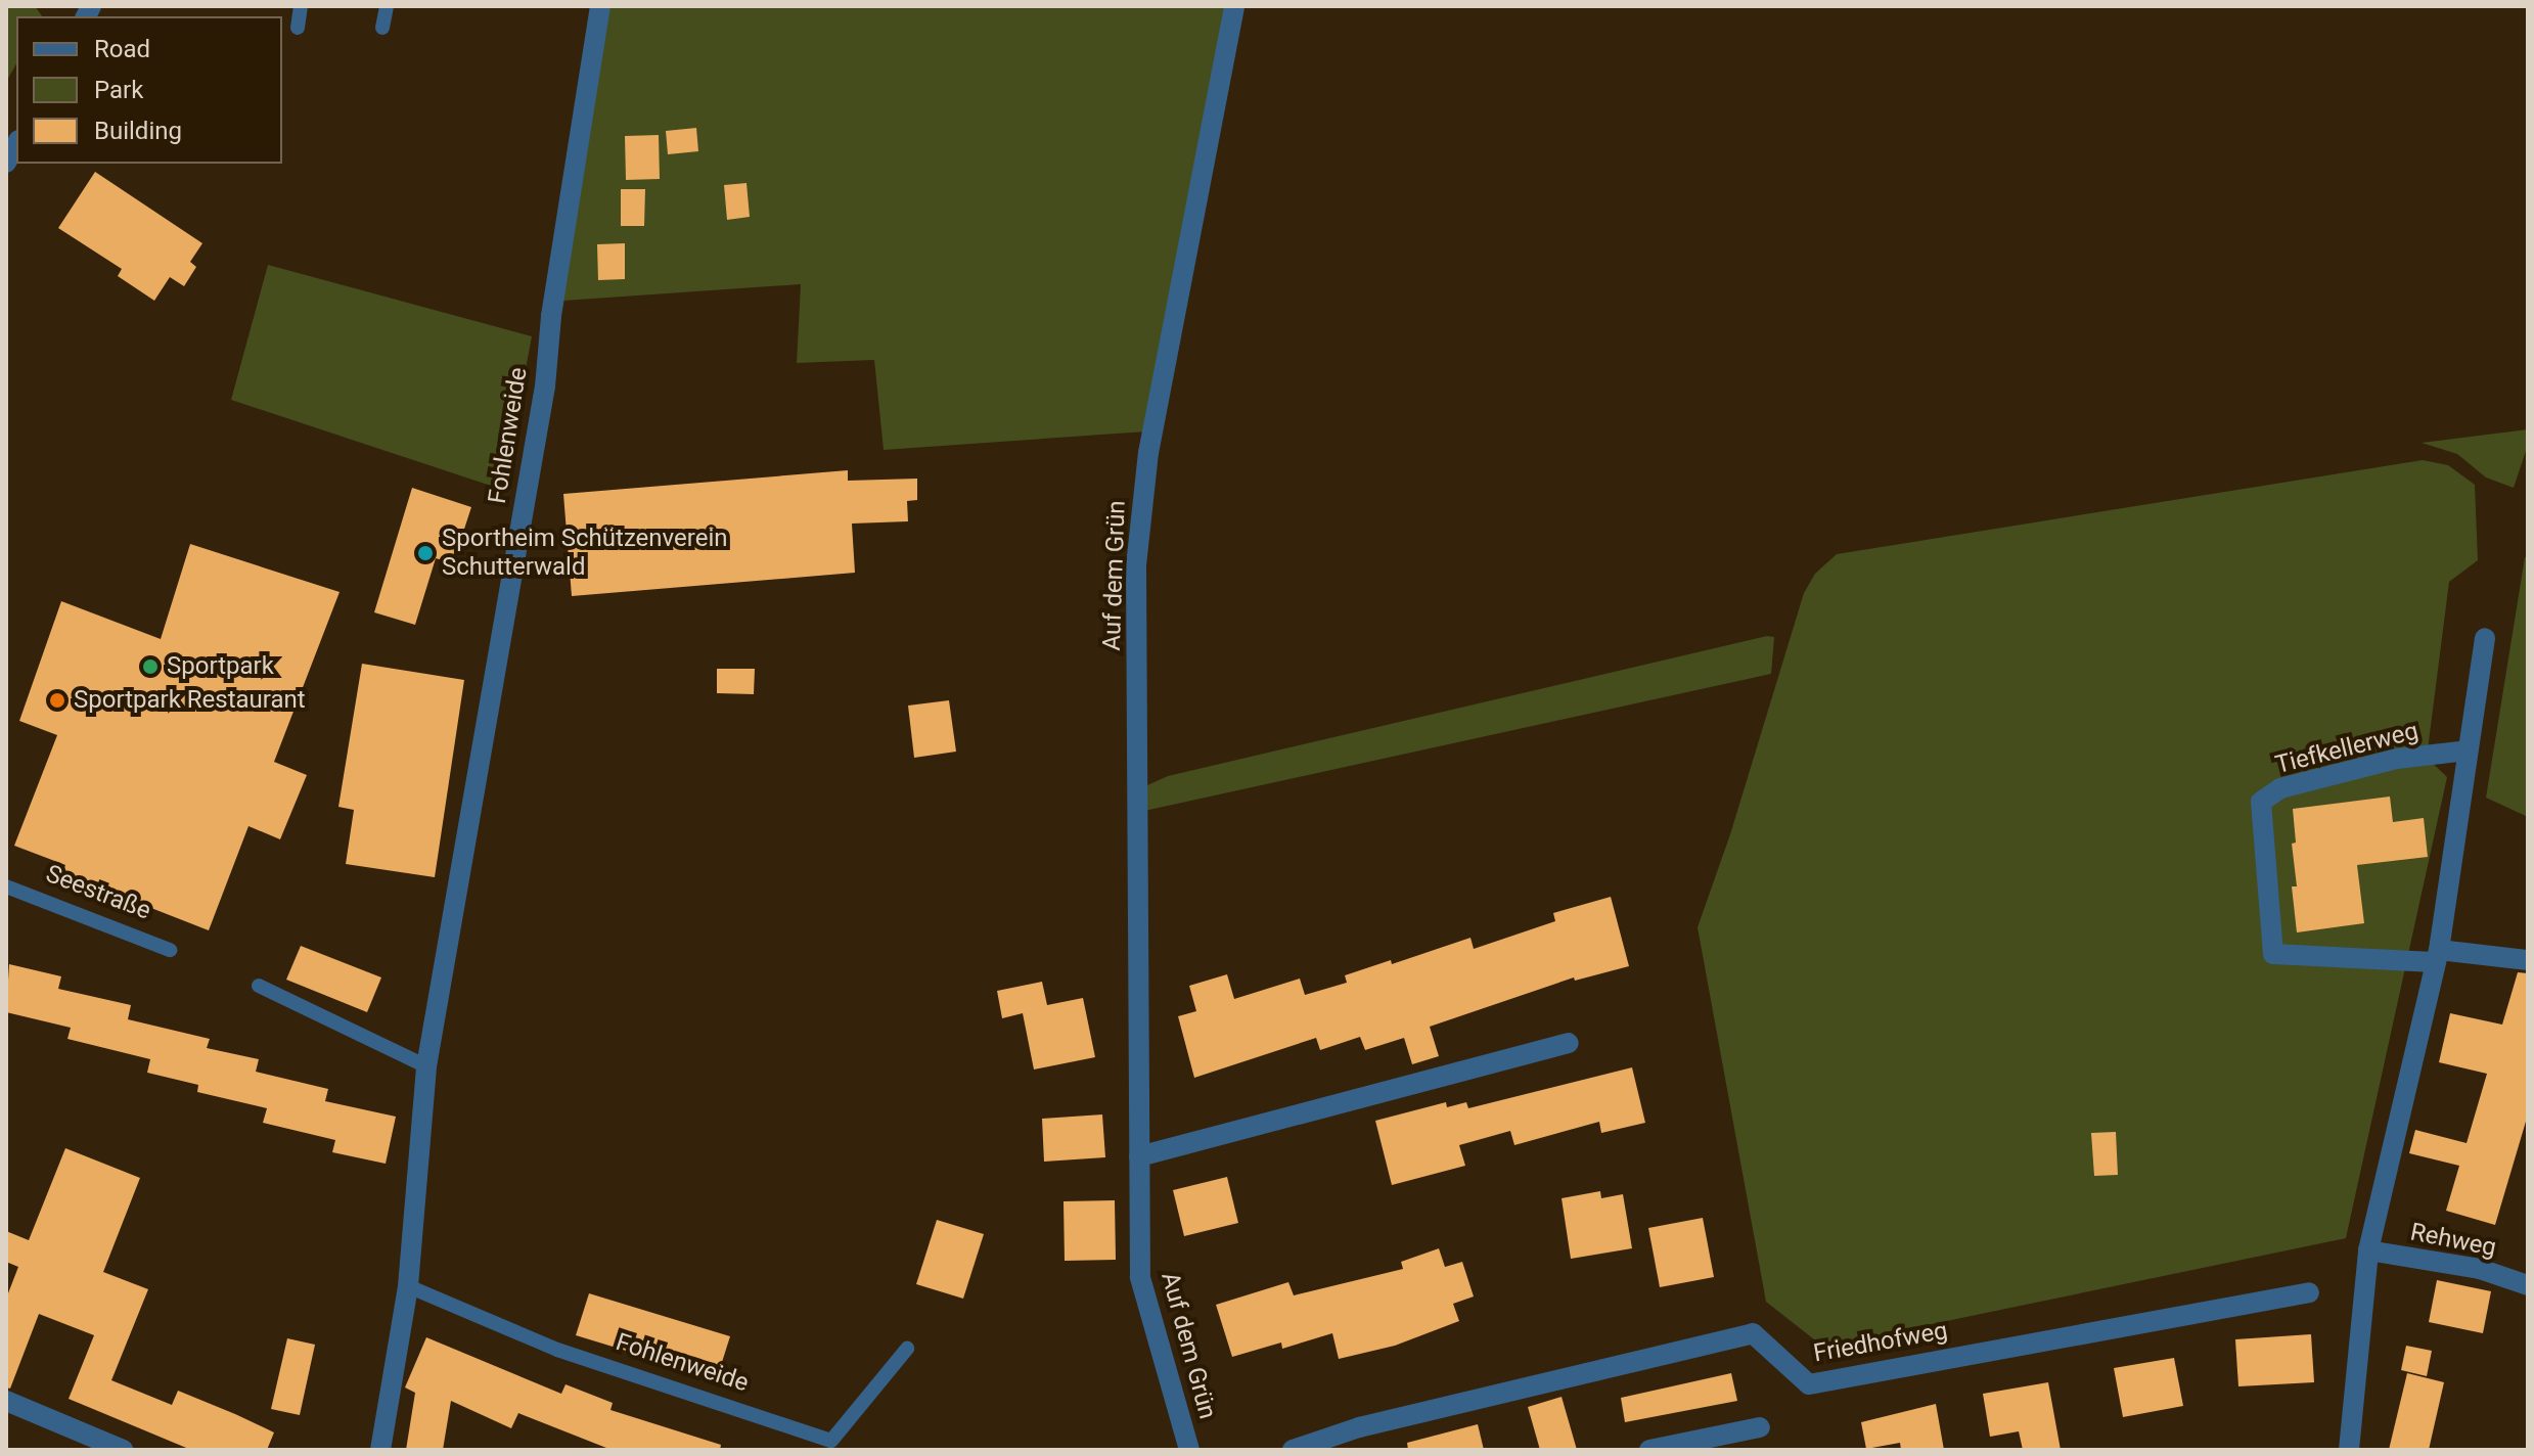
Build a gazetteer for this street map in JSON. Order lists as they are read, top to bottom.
{
  "streets": {
    "street": [
      "Fohlenweide",
      "Auf dem Grün",
      "Tiefkellerweg",
      "Rehweg",
      "Friedhofweg"
    ],
    "lane": ["Seestraße"]
  },
  "places": ["Sportheim Schützenverein Schutterwald", "Sportpark", "Sportpark Restaurant"],
  "legend": ["Road", "Park", "Building"]
}
